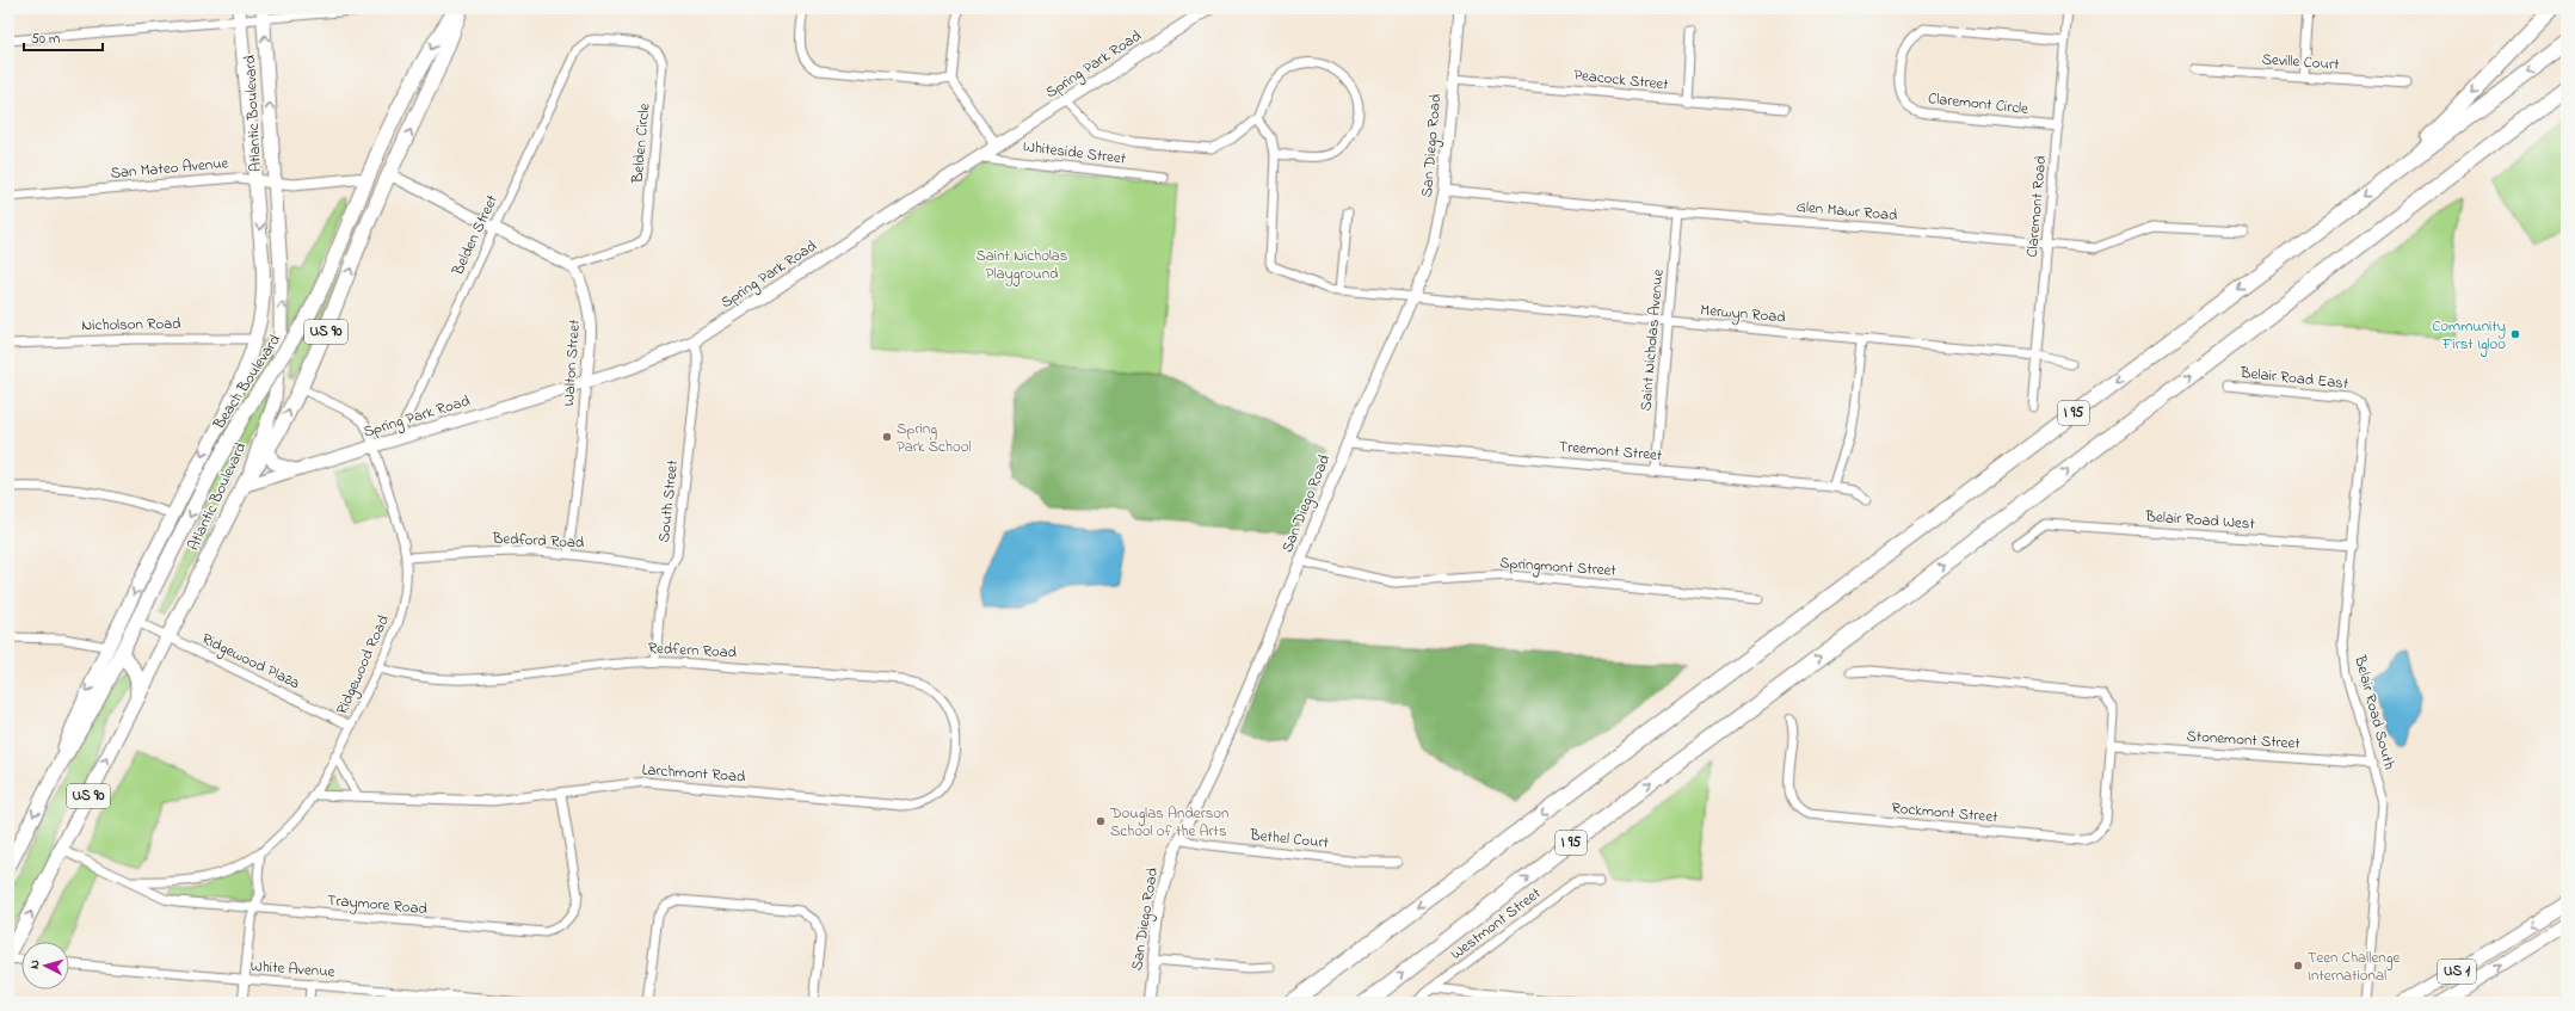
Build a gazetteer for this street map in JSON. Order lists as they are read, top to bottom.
{
  "streets": {
    "highway": [
      "Atlantic Boulevard",
      "US 90",
      "Beach Boulevard",
      "I 95"
    ],
    "main road": ["Spring Park Road", "San Mateo Avenue", "US 1"],
    "street": [
      "Seville Court",
      "Peacock Street",
      "Claremont Circle",
      "Belden Circle",
      "San Diego Road",
      "Whiteside Street",
      "Claremont Road",
      "Glen Mawr Road",
      "Belden Street",
      "Merwyn Road",
      "Nicholson Road",
      "Saint Nicholas Avenue",
      "Walton Street",
      "Belair Road East",
      "Treemont Street",
      "South Street",
      "Belair Road West",
      "Bedford Road",
      "Springmont Street",
      "Redfern Road",
      "Ridgewood Plaza",
      "Ridgewood Road",
      "Belair Road South",
      "Stonemont Street",
      "Larchmont Road",
      "Rockmont Street",
      "Bethel Court",
      "Traymore Road",
      "Westmont Street",
      "White Avenue"
    ]
  },
  "crossings": [
    ["Spring Park Road", "Atlantic Boulevard"],
    ["Spring Park Road", "Whiteside Street"],
    ["Spring Park Road", "Belden Street"],
    ["Spring Park Road", "Walton Street"],
    ["Spring Park Road", "Beach Boulevard"],
    ["Spring Park Road", "South Street"],
    ["Spring Park Road", "Ridgewood Road"],
    ["Peacock Street", "San Diego Road"],
    ["Claremont Circle", "Claremont Road"],
    ["Atlantic Boulevard", "San Mateo Avenue"],
    ["Atlantic Boulevard", "Nicholson Road"],
    ["Atlantic Boulevard", "Beach Boulevard"],
    ["Atlantic Boulevard", "Ridgewood Plaza"],
    ["Atlantic Boulevard", "Traymore Road"],
    ["Belden Circle", "Belden Street"],
    ["Belden Circle", "Walton Street"],
    ["San Diego Road", "Glen Mawr Road"],
    ["San Diego Road", "Merwyn Road"],
    ["San Diego Road", "Treemont Street"],
    ["San Diego Road", "Springmont Street"],
    ["San Diego Road", "Bethel Court"],
    ["San Mateo Avenue", "Beach Boulevard"],
    ["Claremont Road", "Glen Mawr Road"],
    ["Claremont Road", "Merwyn Road"],
    ["Glen Mawr Road", "Saint Nicholas Avenue"],
    ["Merwyn Road", "Saint Nicholas Avenue"],
    ["Saint Nicholas Avenue", "Treemont Street"],
    ["Walton Street", "Bedford Road"],
    ["Belair Road East", "Belair Road South"],
    ["Beach Boulevard", "Ridgewood Plaza"],
    ["Beach Boulevard", "Ridgewood Road"],
    ["South Street", "Bedford Road"],
    ["South Street", "Redfern Road"],
    ["Belair Road West", "Belair Road South"],
    ["Bedford Road", "Ridgewood Road"],
    ["Redfern Road", "Ridgewood Road"],
    ["Redfern Road", "Larchmont Road"],
    ["Ridgewood Plaza", "Ridgewood Road"],
    ["Ridgewood Road", "Larchmont Road"],
    ["Ridgewood Road", "Traymore Road"],
    ["Belair Road South", "Stonemont Street"],
    ["Stonemont Street", "Rockmont Street"],
    ["Larchmont Road", "Traymore Road"]
  ],
  "parks": ["Saint Nicholas Playground"],
  "places": [
    "Community First Igloo",
    "Spring Park School",
    "Douglas Anderson School of the Arts",
    "Teen Challenge International"
  ],
  "scale_bar": "50 m",
  "north": "left"
}
